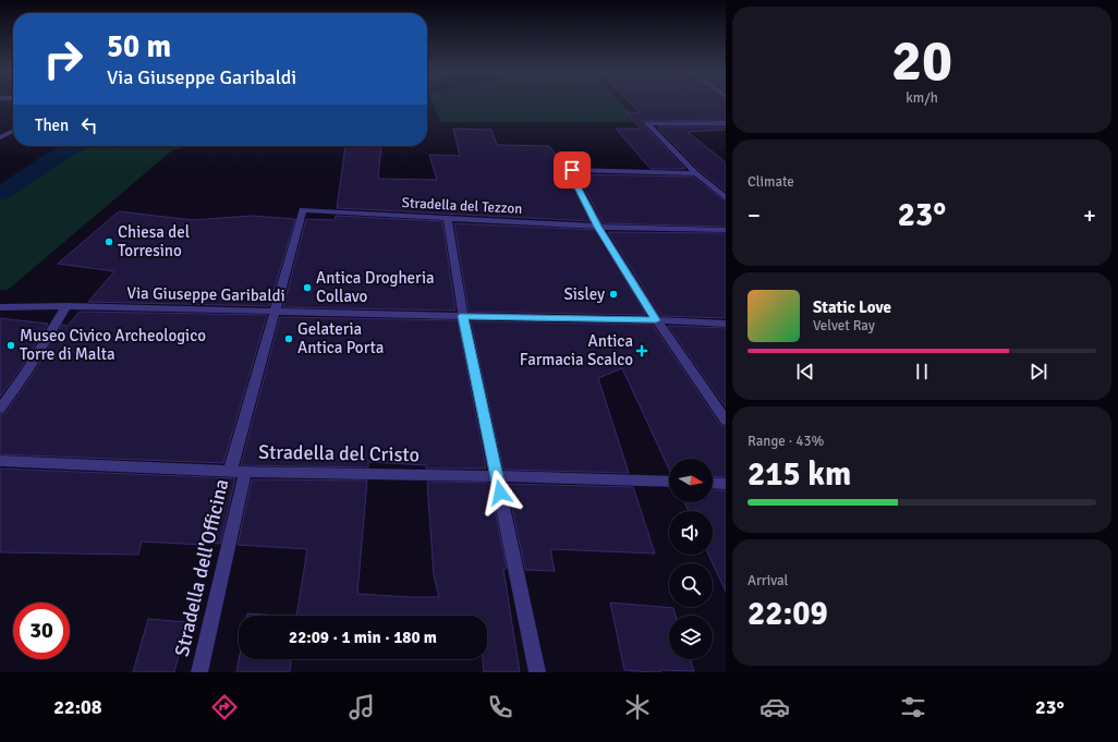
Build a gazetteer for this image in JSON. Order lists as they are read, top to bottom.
{
  "streets": {
    "street": [
      "Stradella del Tezzon",
      "Via Giuseppe Garibaldi",
      "Stradella del Cristo",
      "Stradella dell'Officina"
    ]
  },
  "crossings": [
    ["Stradella del Tezzon", "Via Giuseppe Garibaldi"],
    ["Stradella del Tezzon", "Stradella dell'Officina"],
    ["Via Giuseppe Garibaldi", "Stradella dell'Officina"],
    ["Stradella del Cristo", "Stradella dell'Officina"]
  ],
  "places": {
    "other": [
      "Chiesa del Torresino",
      "Antica Drogheria Collavo",
      "Sisley",
      "Gelateria Antica Porta",
      "Museo Civico Archeologico Torre di Malta"
    ],
    "health": ["Antica Farmacia Scalco"]
  },
  "north": "right",
  "page": {
    "tile": [
      ["20", "km/h"],
      "Climate",
      ["Range · 43%", "215 km"],
      ["Arrival", "22:09"]
    ],
    "turn": ["50 m", "Via Giuseppe Garibaldi"],
    "then": "Then",
    "heat": ["−", "23°", "+"],
    "song": ["Static Love", "Velvet Ray"],
    "limit": "30",
    "trip": "22:09 · 1 min · 180 m",
    "tabs": ["22:08", "23°"]
  }
}
